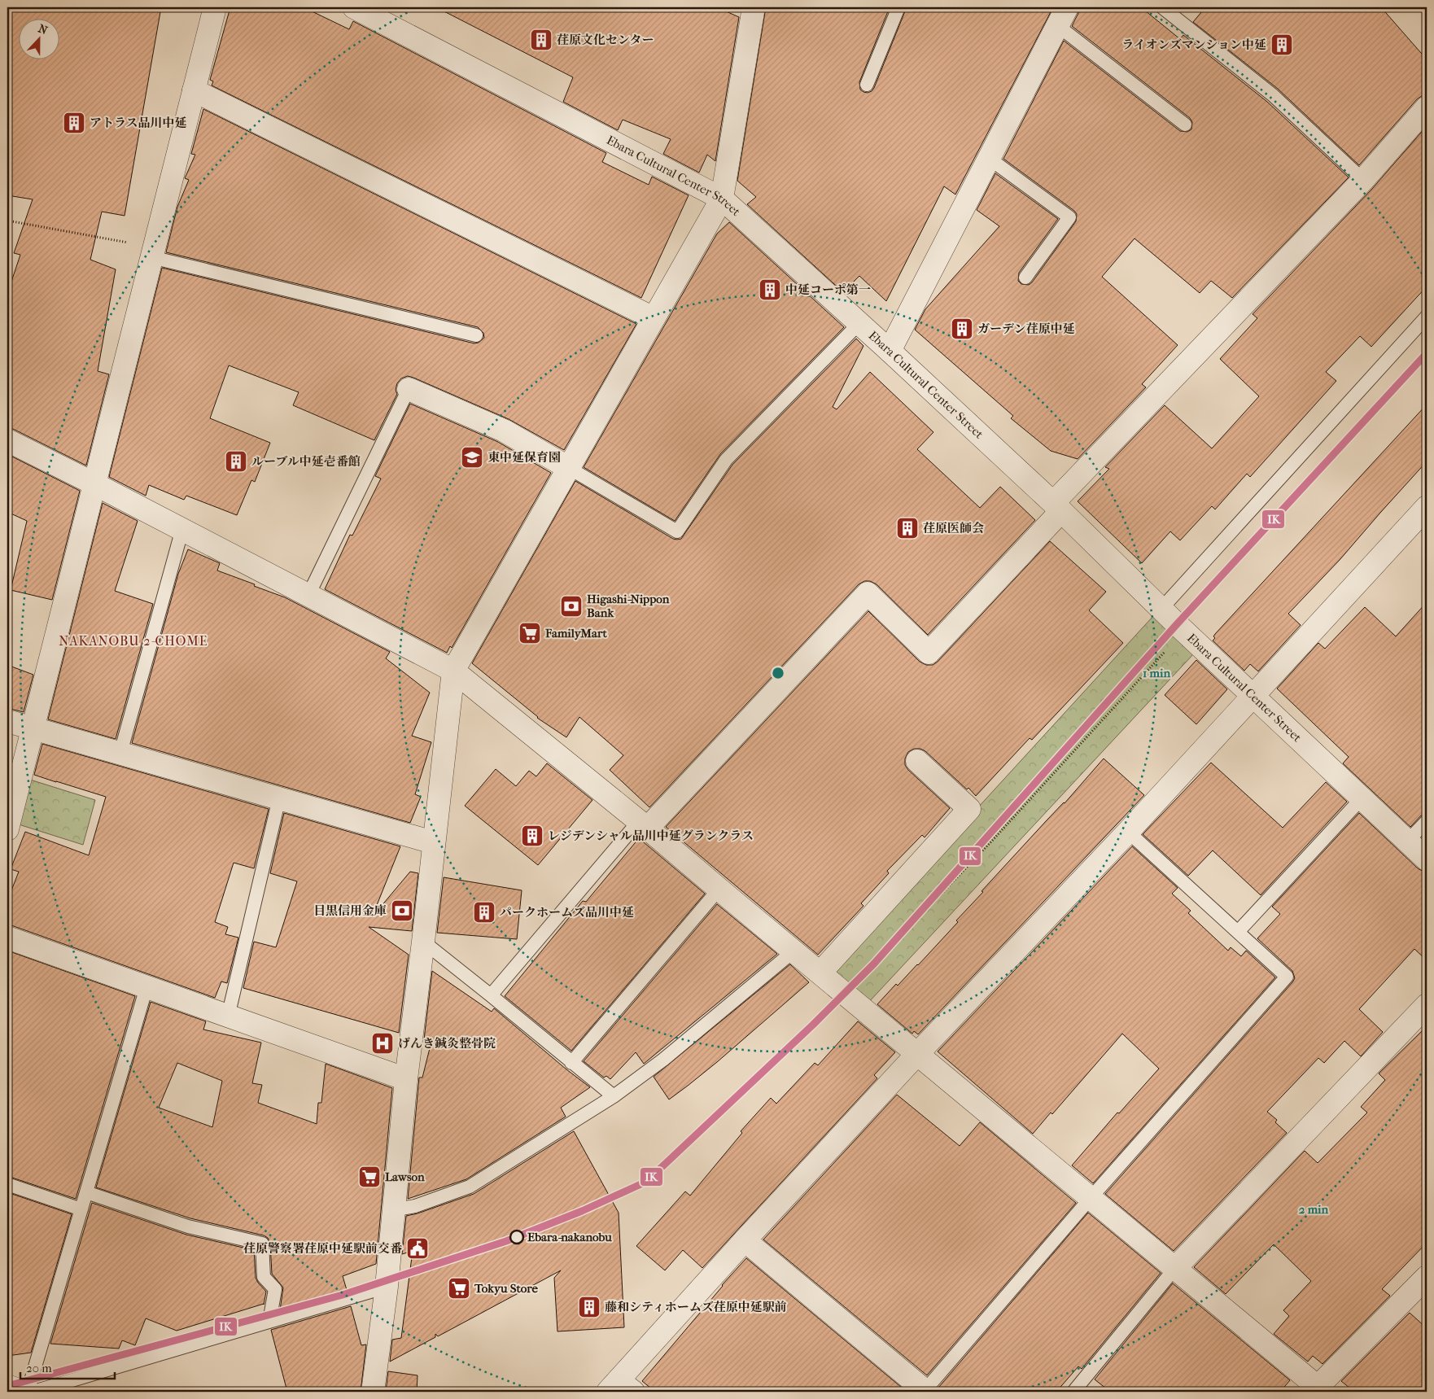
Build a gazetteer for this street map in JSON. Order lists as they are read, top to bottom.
{
  "streets": {
    "street": ["Ebara Cultural Center Street"]
  },
  "districts": ["NAKANOBU 2-CHOME"],
  "places": {
    "building": [
      "荏原文化センター",
      "ライオンズマンション中延",
      "アトラス品川中延",
      "中延コーポ第一",
      "ガーデン荏原中延",
      "ルーブル中延壱番館",
      "荏原医師会",
      "レジデンシャル品川中延グランクラス",
      "パークホームズ品川中延",
      "藤和シティホームズ荏原中延駅前"
    ],
    "school or university": ["東中延保育園"],
    "bank": ["Higashi-Nippon Bank", "目黒信用金庫"],
    "supermarket": ["FamilyMart", "Lawson", "Tokyu Store"],
    "hospital": ["げんき鍼灸整骨院"],
    "other": ["Ebara-nakanobu"],
    "public building": ["荏原警察署荏原中延駅前交番"]
  },
  "lines": ["transit line IK"],
  "scale_bar": "20 m",
  "north": "top",
  "rings": ["1 min", "2 min"]
}
